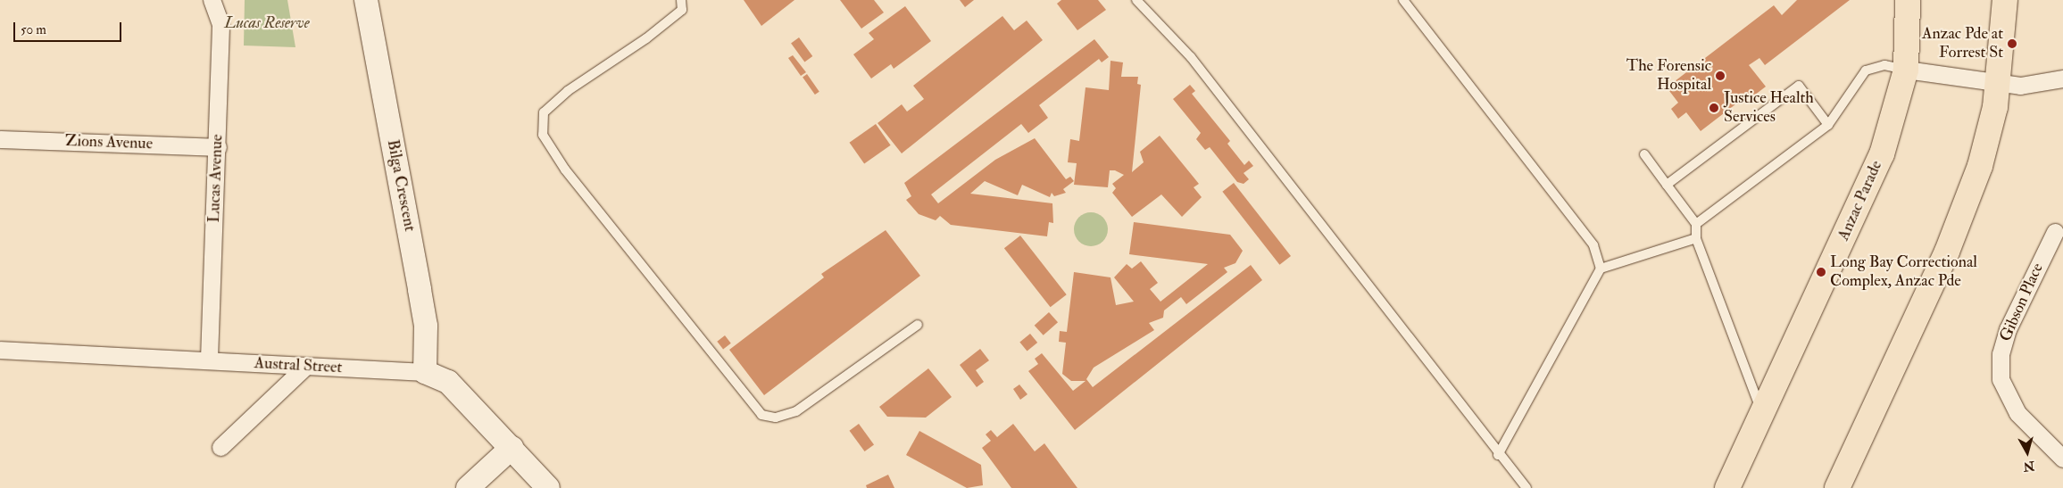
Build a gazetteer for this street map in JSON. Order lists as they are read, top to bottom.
{
  "streets": {
    "main road": ["Anzac Parade"],
    "street": [
      "Zions Avenue",
      "Lucas Avenue",
      "Bilga Crescent",
      "Gibson Place",
      "Austral Street"
    ]
  },
  "crossings": [
    ["Zions Avenue", "Lucas Avenue"],
    ["Lucas Avenue", "Austral Street"],
    ["Bilga Crescent", "Austral Street"]
  ],
  "parks": ["Lucas Reserve"],
  "places": [
    "Anzac Pde at Forrest St",
    "The Forensic Hospital",
    "Justice Health Services",
    "Long Bay Correctional Complex, Anzac Pde"
  ],
  "scale_bar": "50 m",
  "north": "bottom"
}
